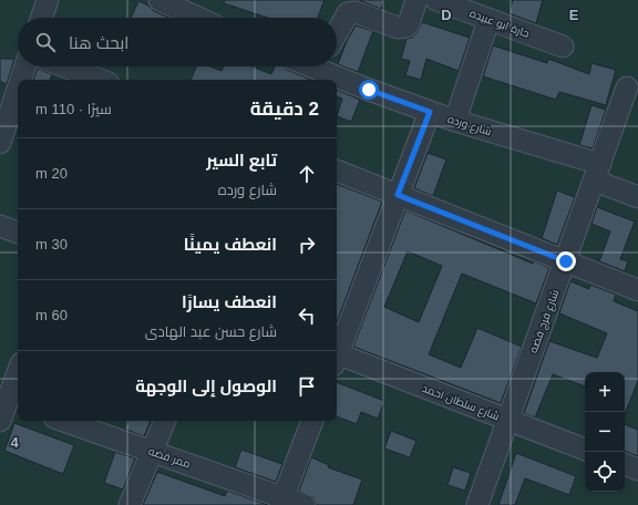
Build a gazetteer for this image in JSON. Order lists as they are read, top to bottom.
{
  "streets": {
    "street": [
      "حارة ابو عبيده",
      "شارع ورده",
      "شارع فرج فضه",
      "شارع سلطان احمد",
      "ممر فضه"
    ]
  },
  "crossings": [
    ["شارع ورده", "شارع فرج فضه"],
    ["شارع فرج فضه", "شارع سلطان احمد"]
  ],
  "page": {
    "search": "ابحث هنا",
    "heading": ["2 دقيقة", "سيرًا · 110 m"],
    "list": [
      ["تابع السير", "شارع ورده", "20 m"],
      ["انعطف يمينًا", "30 m"],
      ["انعطف يسارًا", "شارع حسن عبد الهادى", "60 m"],
      "الوصول إلى الوجهة"
    ],
    "map_buttons": ["+", "−"]
  },
  "grid": {
    "columns": ["D", "E"],
    "rows": ["4"]
  }
}
